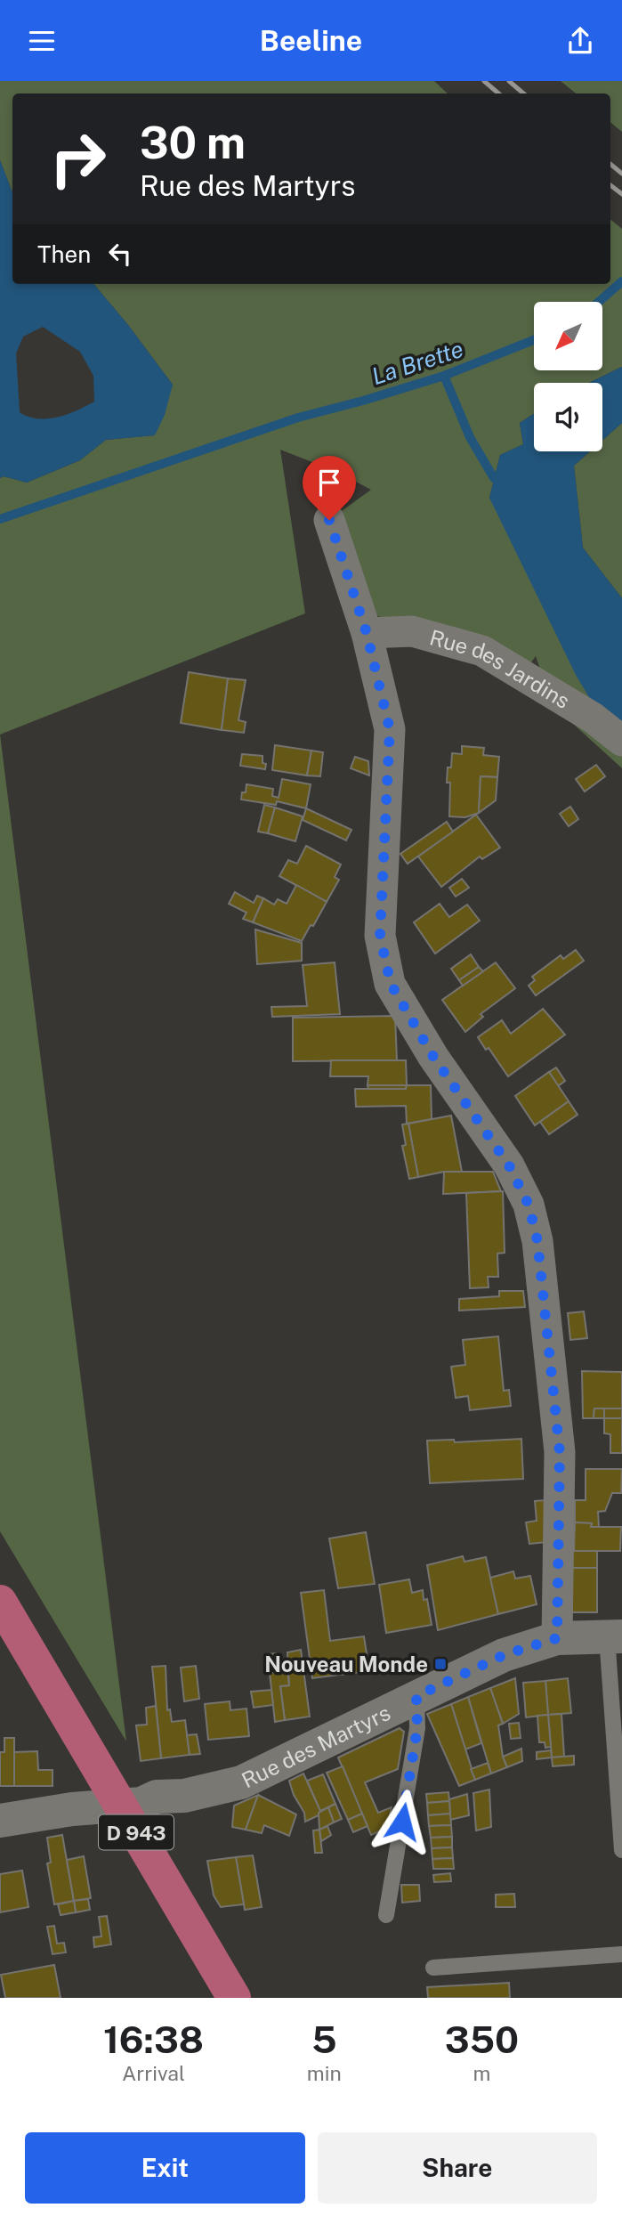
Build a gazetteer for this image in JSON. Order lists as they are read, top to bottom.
{
  "streets": {
    "main road": ["D 943"],
    "street": ["Rue des Jardins", "Rue des Martyrs"]
  },
  "water": ["La Brette"],
  "places": {
    "transit": ["Nouveau Monde"]
  },
  "north": "bottom left",
  "page": {
    "header": "Beeline",
    "turn": ["30 m", "Rue des Martyrs"],
    "then": "Then",
    "eta": [
      "16:38",
      "Arrival",
      "5",
      "min",
      "350",
      "m"
    ],
    "buttons": ["Exit", "Share"]
  }
}
